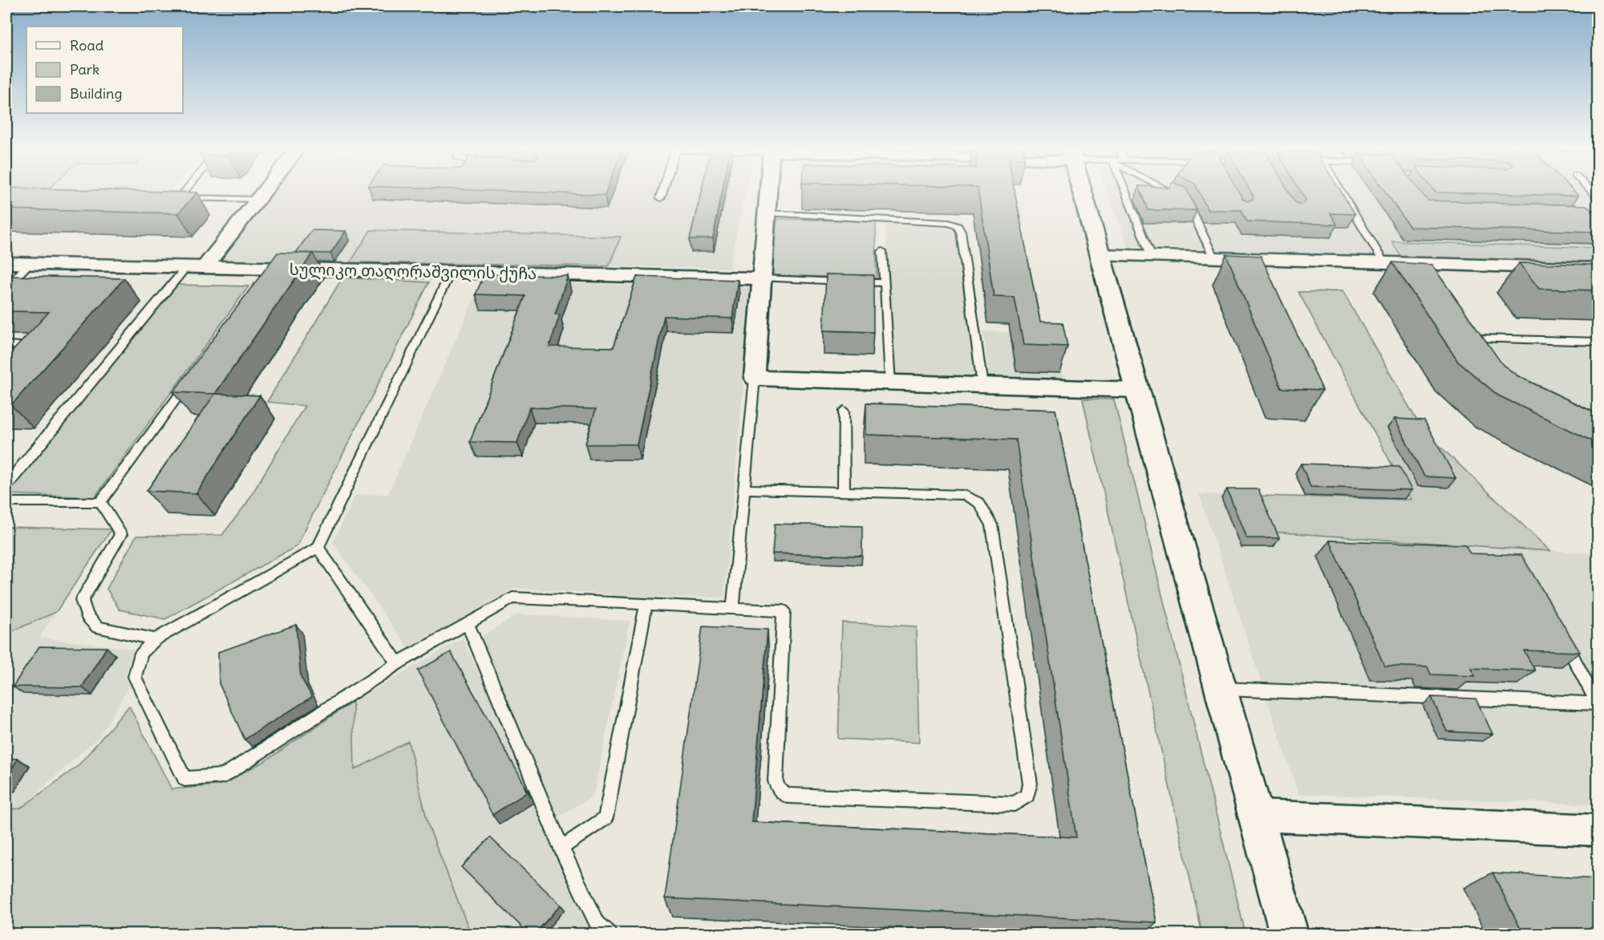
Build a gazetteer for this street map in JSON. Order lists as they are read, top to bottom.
{
  "streets": {
    "street": ["სულიკო თაღორაშვილის ქუჩა"]
  },
  "legend": ["Road", "Park", "Building"]
}
